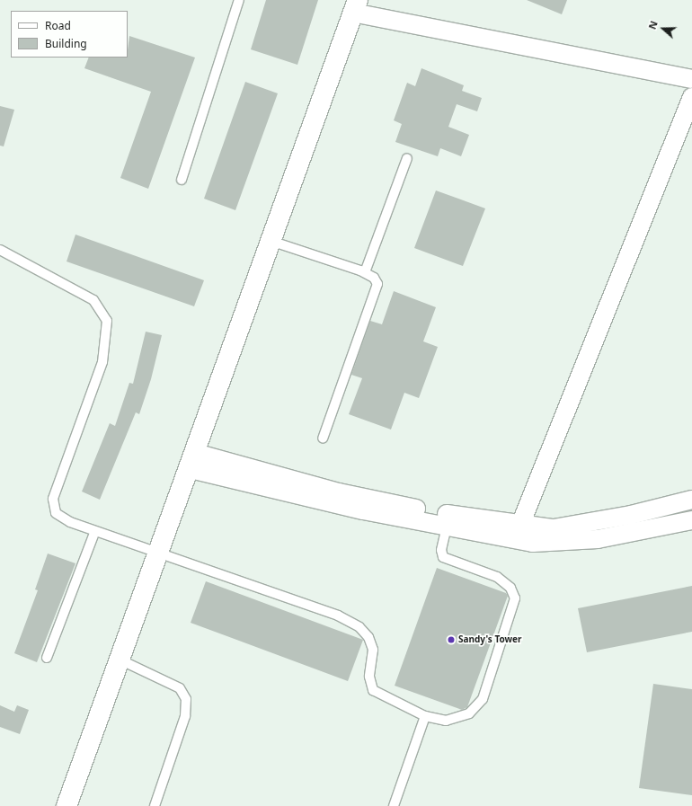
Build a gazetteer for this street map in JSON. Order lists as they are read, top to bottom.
{
  "places": ["Sandy's Tower"],
  "legend": ["Road", "Building"],
  "north": "left"
}
